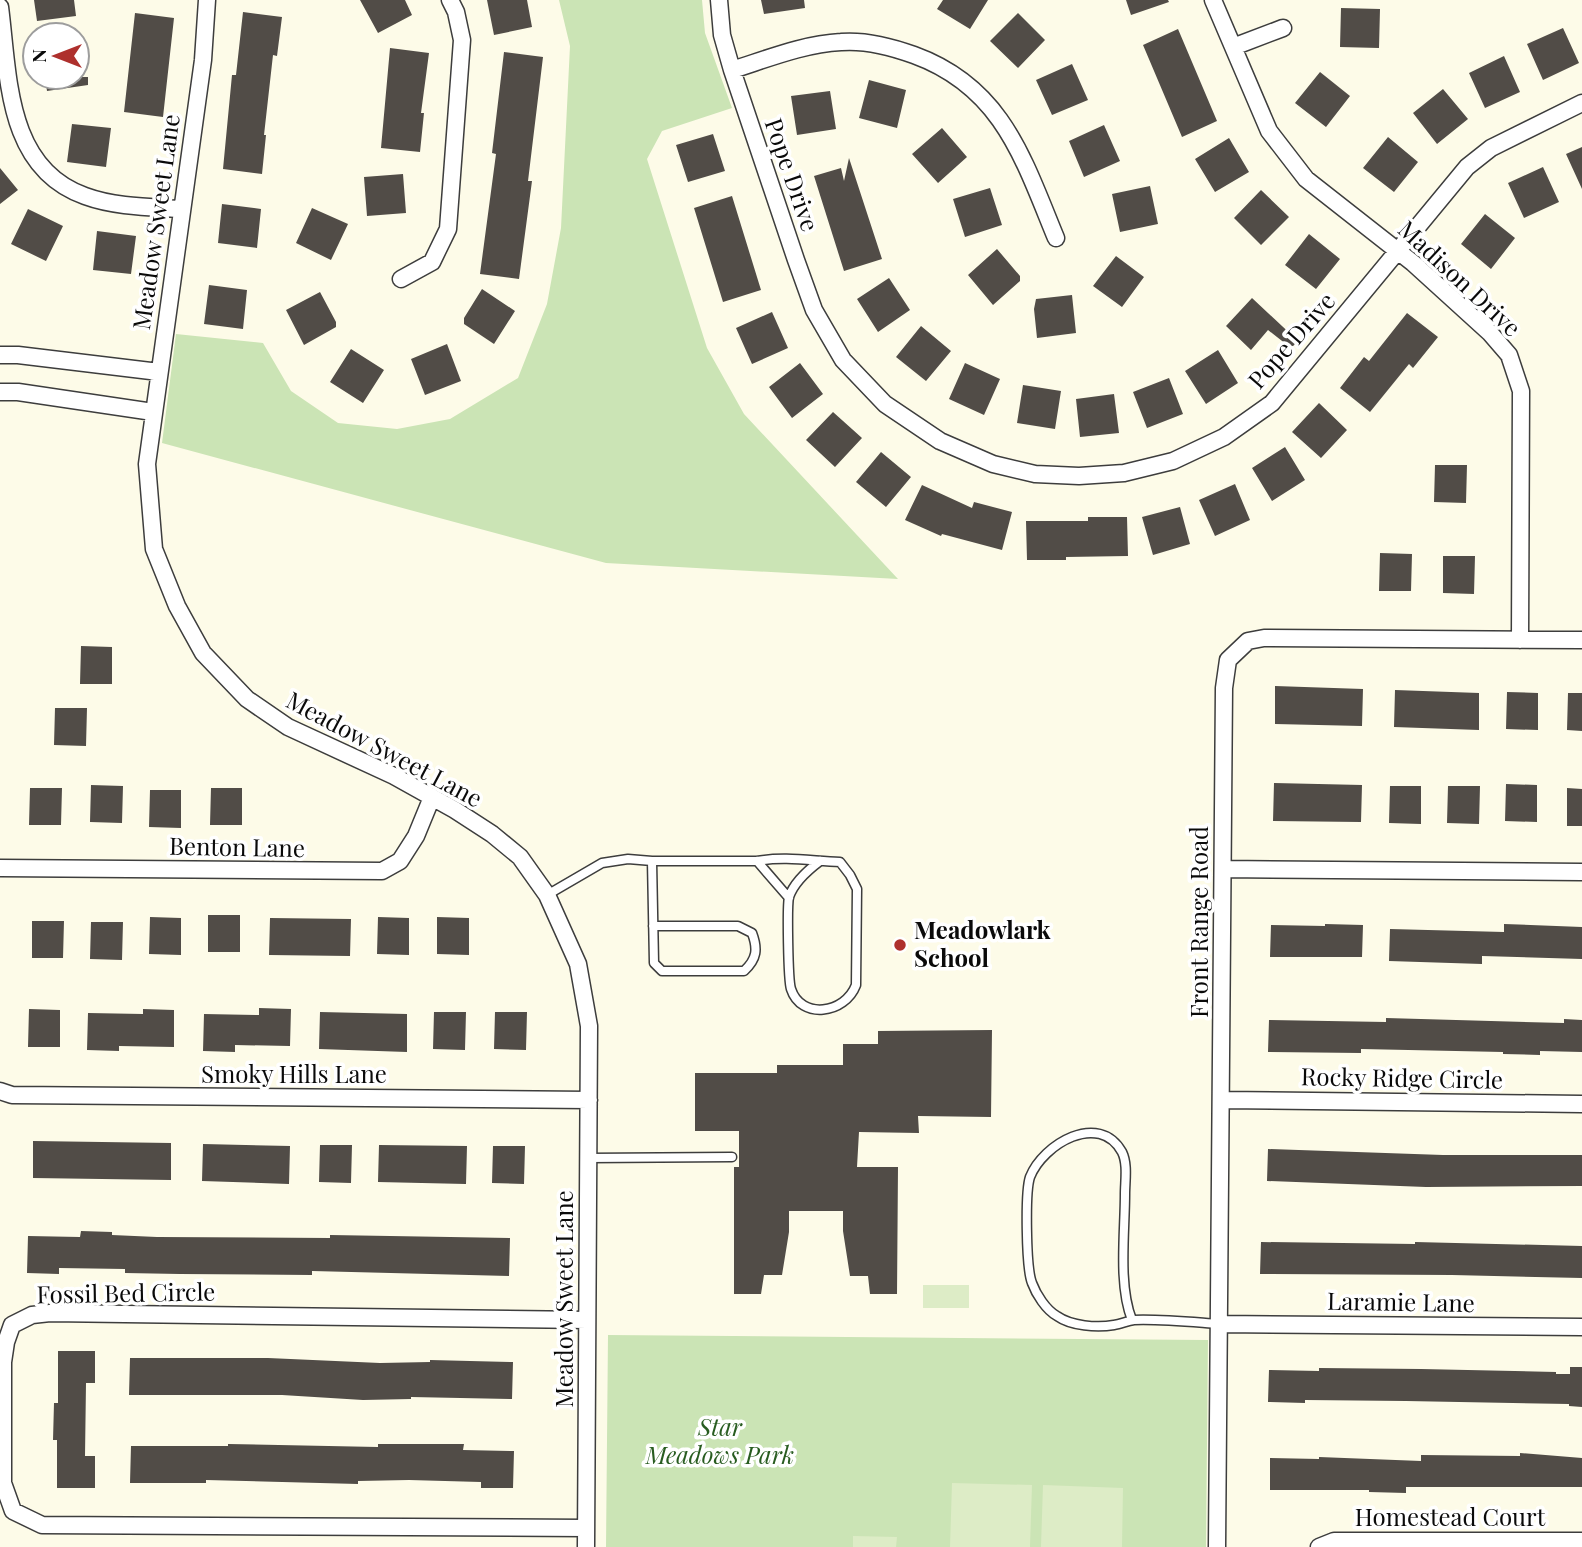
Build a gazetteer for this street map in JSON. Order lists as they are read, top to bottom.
{
  "streets": {
    "street": [
      "Pope Drive",
      "Meadow Sweet Lane",
      "Madison Drive",
      "Benton Lane",
      "Front Range Road",
      "Smoky Hills Lane",
      "Rocky Ridge Circle",
      "Fossil Bed Circle",
      "Laramie Lane",
      "Homestead Court"
    ]
  },
  "crossings": [
    ["Pope Drive", "Madison Drive"],
    ["Meadow Sweet Lane", "Benton Lane"],
    ["Meadow Sweet Lane", "Smoky Hills Lane"],
    ["Meadow Sweet Lane", "Fossil Bed Circle"],
    ["Madison Drive", "Front Range Road"],
    ["Front Range Road", "Rocky Ridge Circle"],
    ["Front Range Road", "Laramie Lane"]
  ],
  "parks": ["Star Meadows Park"],
  "places": ["Meadowlark School"],
  "north": "left"
}
